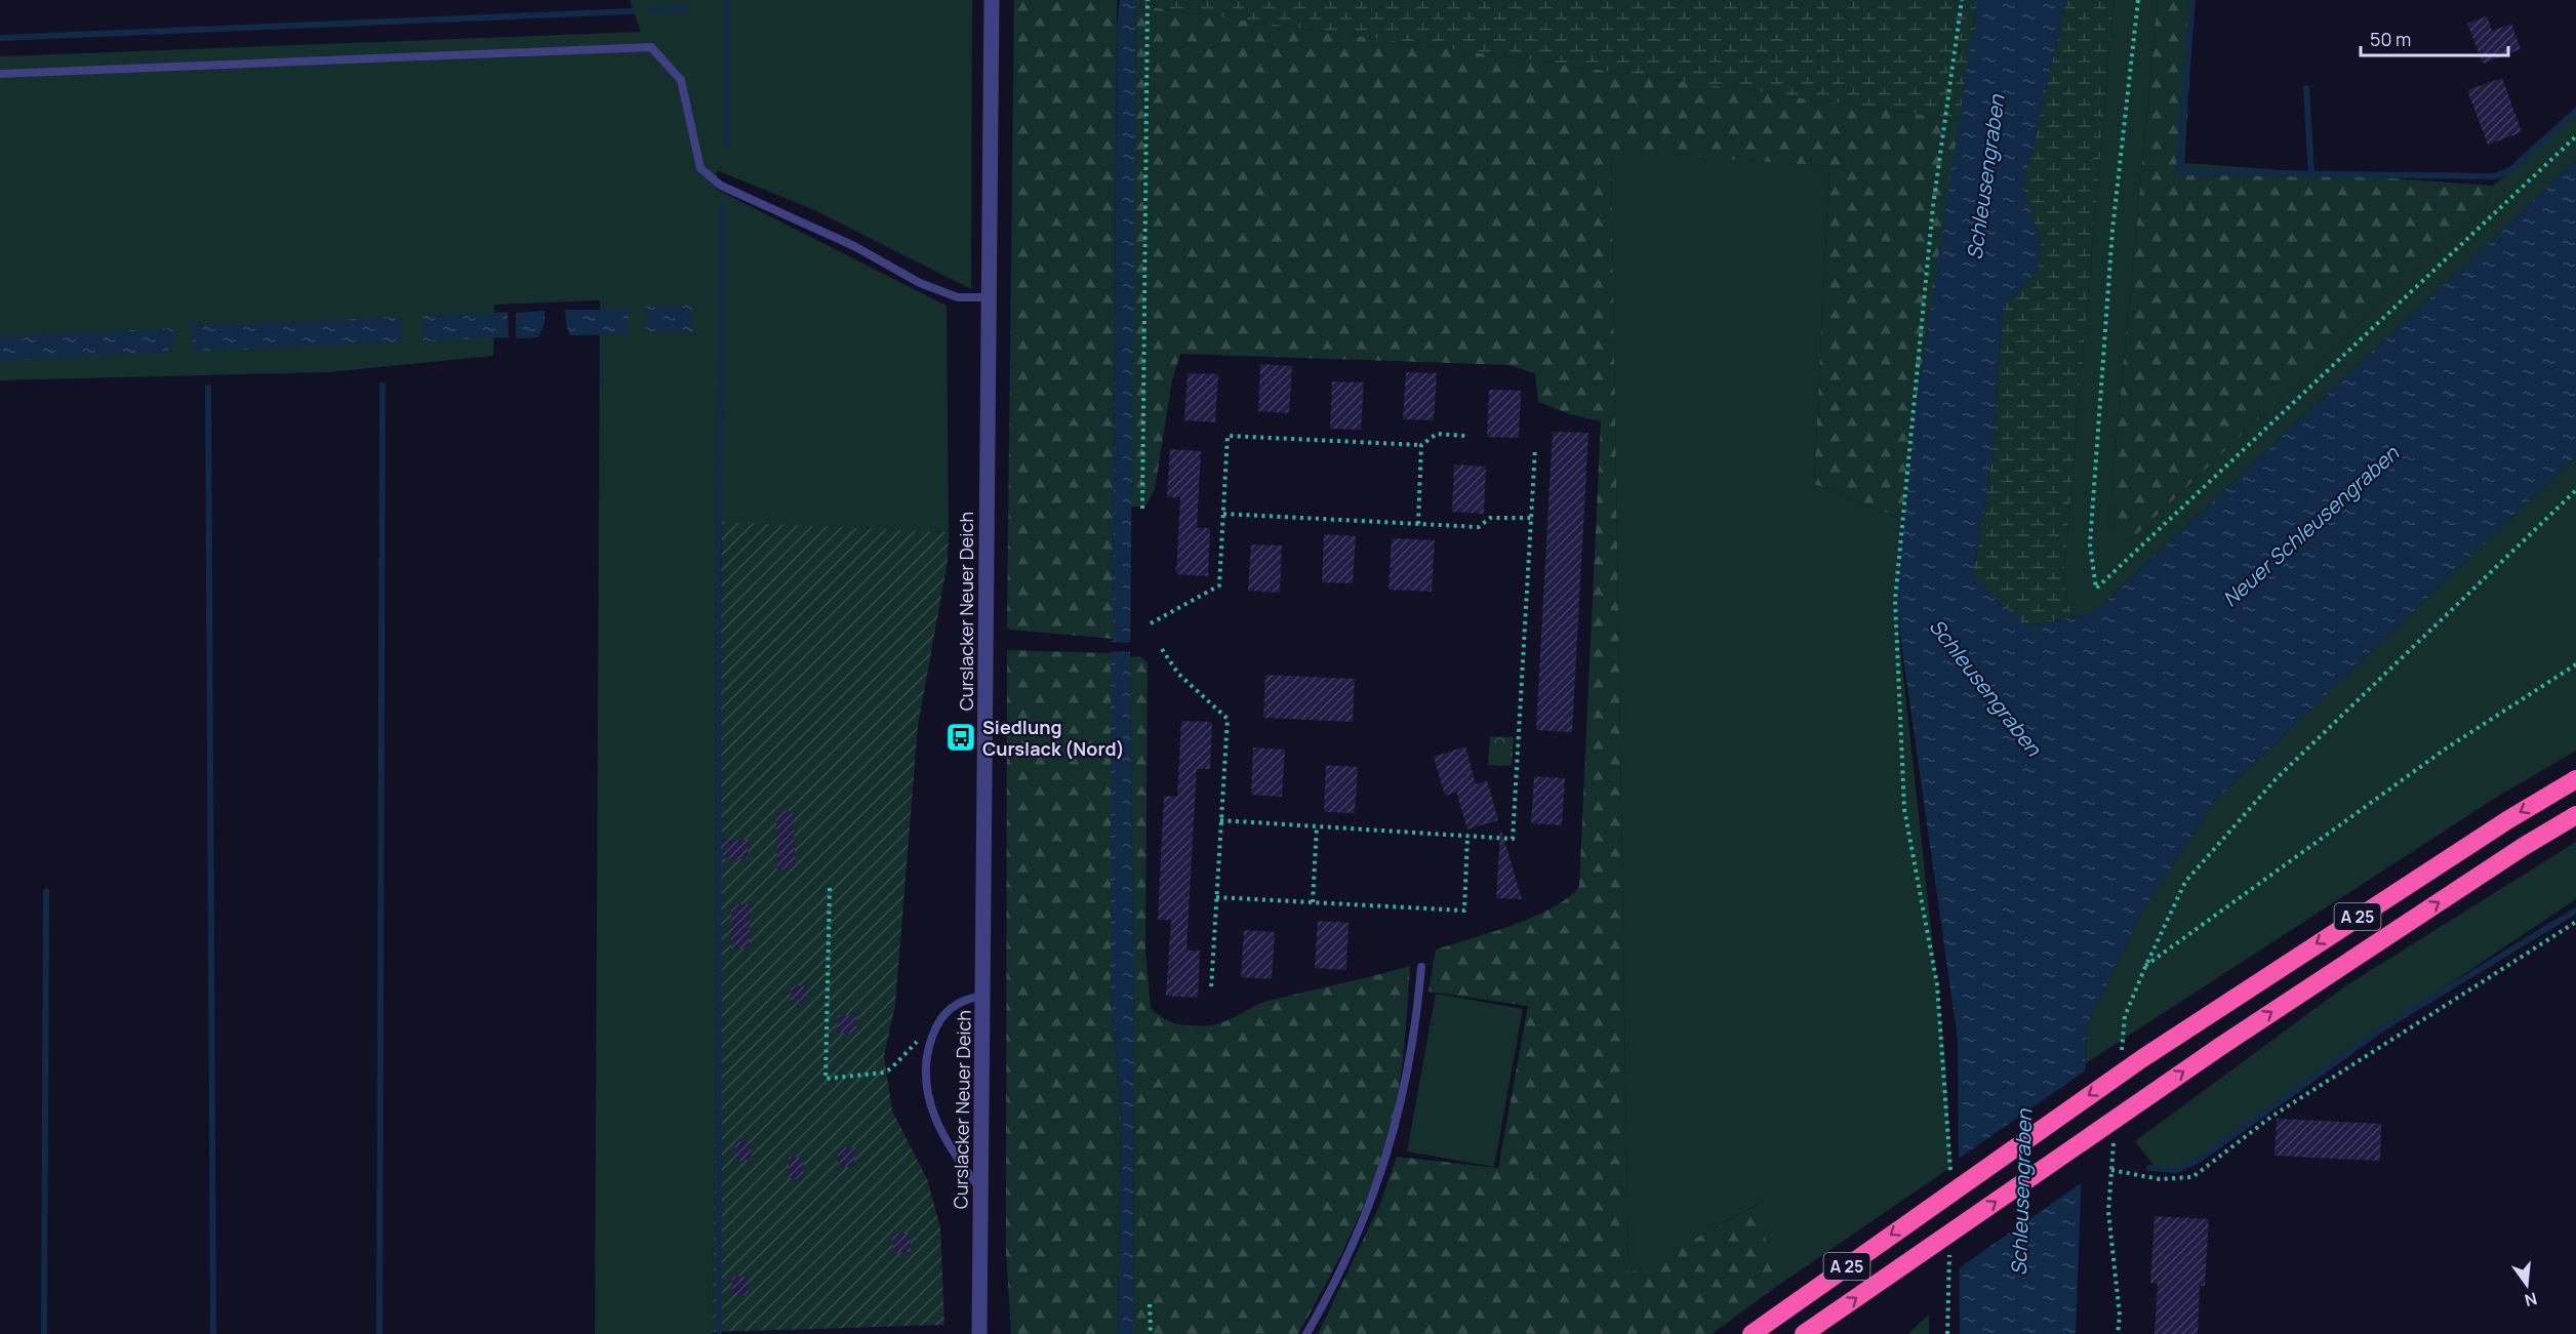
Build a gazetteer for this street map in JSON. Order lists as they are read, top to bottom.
{
  "streets": {
    "highway": ["A 25"],
    "street": ["Curslacker Neuer Deich"]
  },
  "water": ["Schleusengraben", "Neuer Schleusengraben"],
  "places": {
    "bus stop": ["Siedlung Curslack (Nord)"]
  },
  "scale_bar": "50 m",
  "north": "bottom"
}
